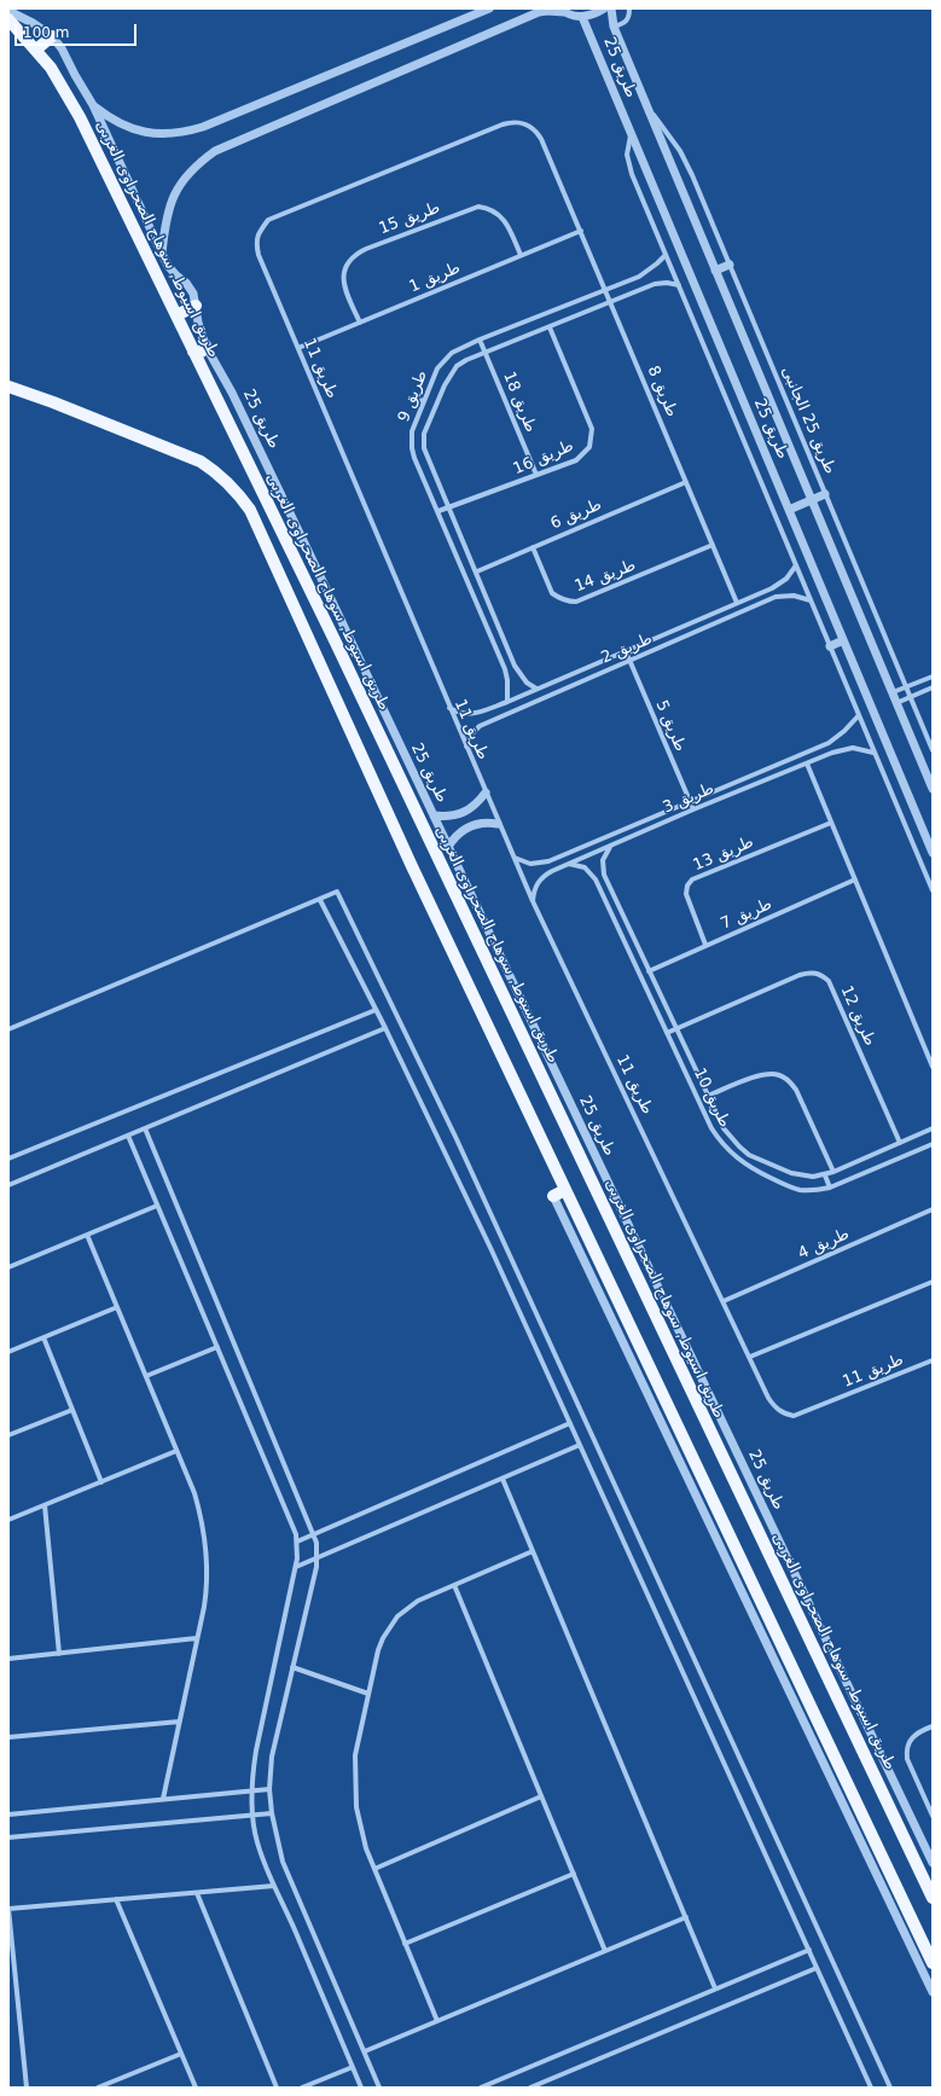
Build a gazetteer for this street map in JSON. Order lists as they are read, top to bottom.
{
  "streets": {
    "main road": ["طريق اسيوط, سوهاج الصحراوى الغربى"],
    "street": [
      "طريق 25",
      "طريق 15",
      "طريق 1",
      "طريق 11",
      "طريق 8",
      "طريق 9",
      "طريق 18",
      "طريق 25 الجانبى",
      "طريق 16",
      "طريق 6",
      "طريق 14",
      "طريق 2",
      "طريق 5",
      "طريق 3",
      "طريق 13",
      "طريق 7",
      "طريق 12",
      "طريق 10",
      "طريق 4"
    ]
  },
  "crossings": [
    ["طريق 25", "طريق 25 الجانبى"],
    ["طريق 15", "طريق 1"],
    ["طريق 1", "طريق 11"],
    ["طريق 1", "طريق 8"],
    ["طريق 11", "طريق 8"],
    ["طريق 11", "طريق 2"],
    ["طريق 11", "طريق 3"],
    ["طريق 11", "طريق 4"],
    ["طريق 8", "طريق 9"],
    ["طريق 8", "طريق 6"],
    ["طريق 8", "طريق 14"],
    ["طريق 8", "طريق 2"],
    ["طريق 9", "طريق 18"],
    ["طريق 9", "طريق 16"],
    ["طريق 9", "طريق 6"],
    ["طريق 9", "طريق 2"],
    ["طريق 18", "طريق 16"],
    ["طريق 6", "طريق 14"],
    ["طريق 2", "طريق 5"],
    ["طريق 5", "طريق 3"],
    ["طريق 3", "طريق 10"],
    ["طريق 13", "طريق 7"],
    ["طريق 7", "طريق 10"],
    ["طريق 12", "طريق 10"]
  ],
  "scale_bar": "100 m"
}
